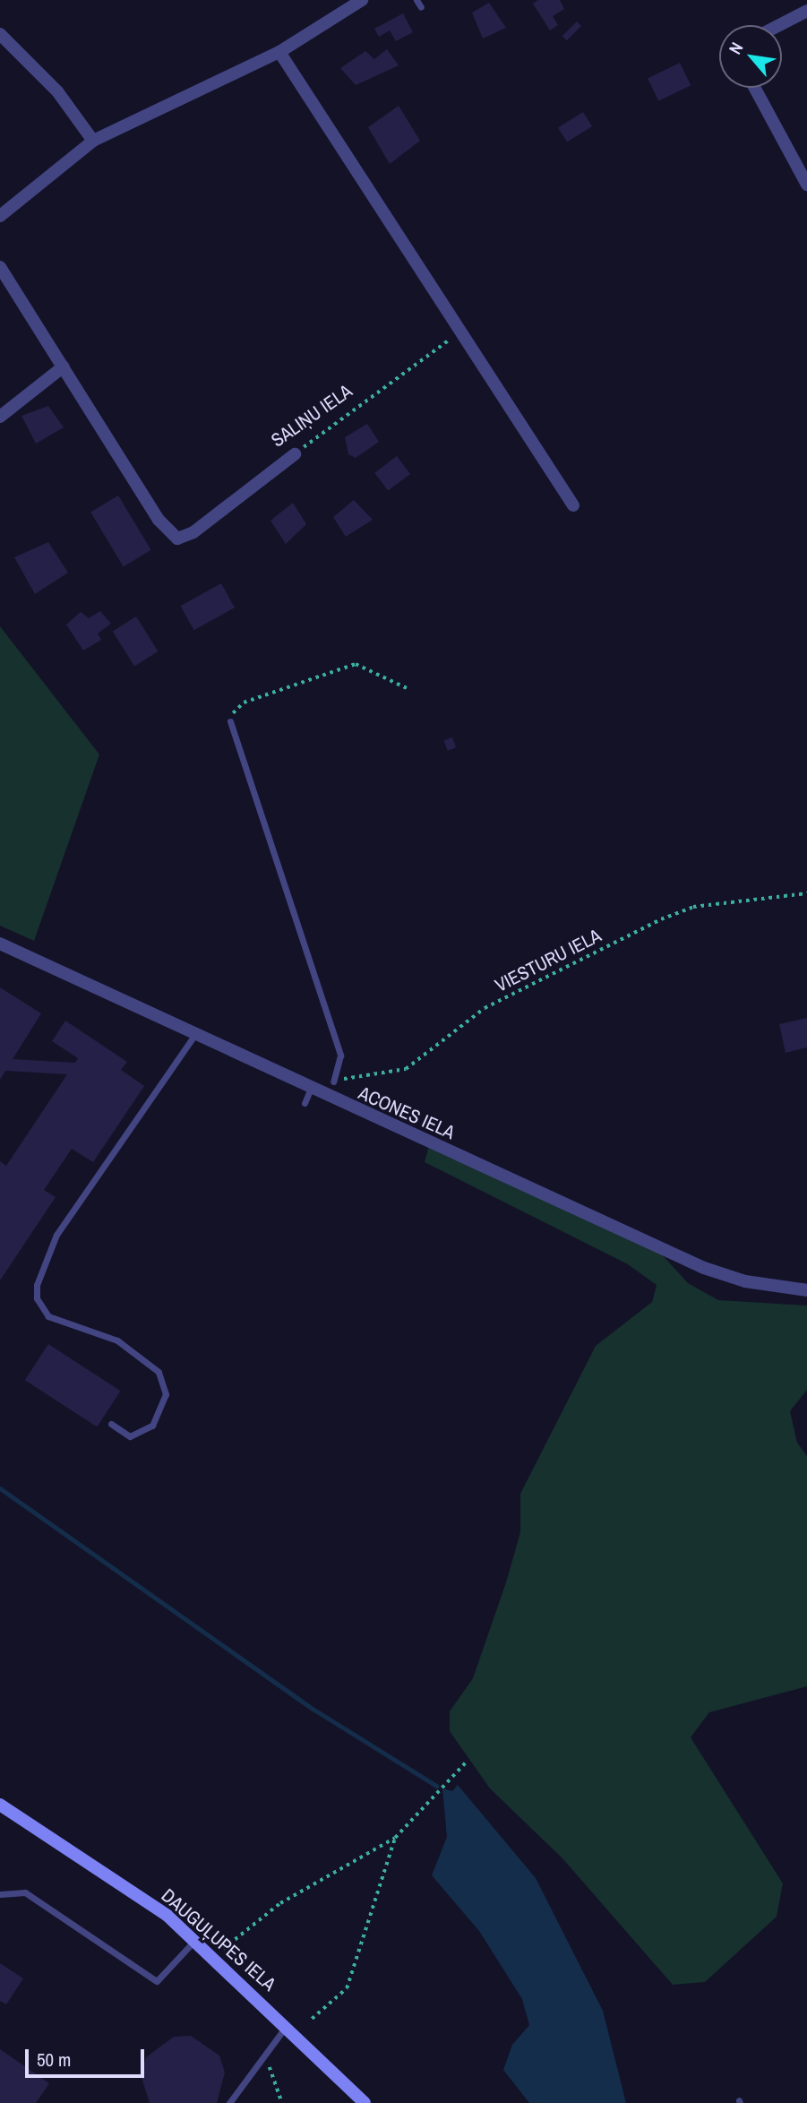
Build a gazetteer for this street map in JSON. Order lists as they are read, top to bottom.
{
  "streets": {
    "street": ["SALIŅU IELA", "ACONES IELA", "DAUGUĻUPES IELA"],
    "path": ["VIESTURU IELA"]
  },
  "scale_bar": "50 m",
  "north": "top left"
}
